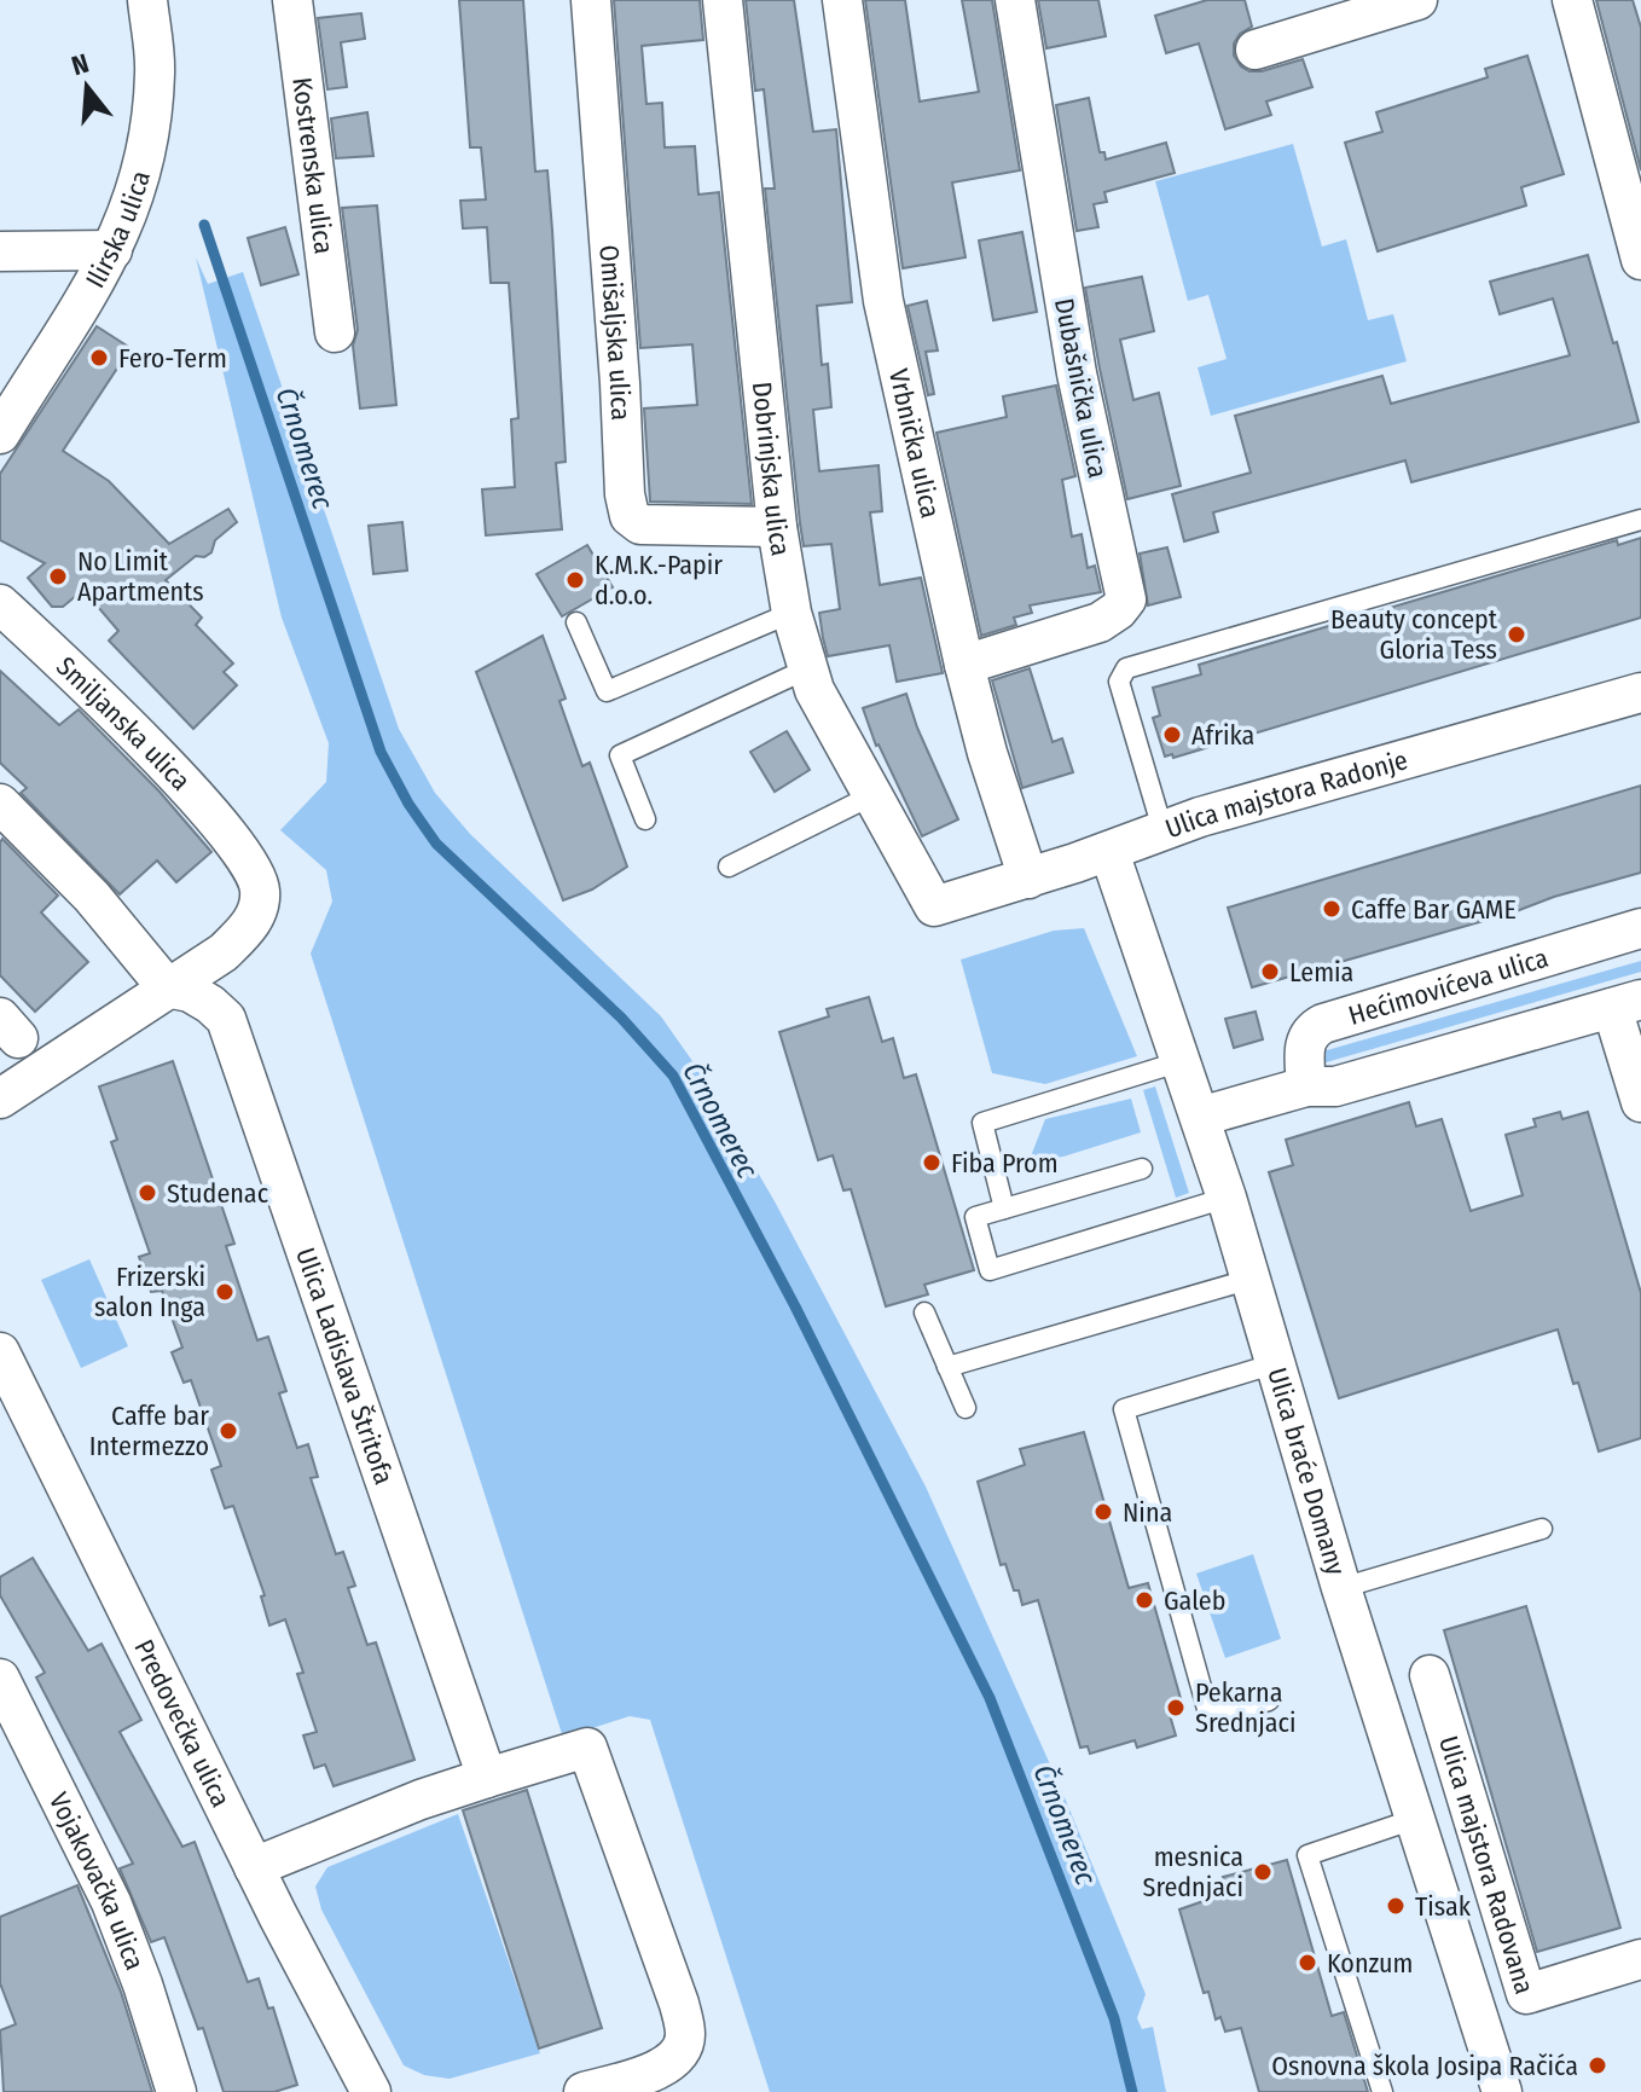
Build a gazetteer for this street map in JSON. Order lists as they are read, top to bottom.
{
  "streets": {
    "street": [
      "Kostrenska ulica",
      "Ilirska ulica",
      "Omišaljska ulica",
      "Dubašnička ulica",
      "Vrbnička ulica",
      "Dobrinjska ulica",
      "Smiljanska ulica",
      "Ulica majstora Radonje",
      "Hećimovićeva ulica",
      "Ulica Ladislava Štritofa",
      "Ulica braće Domany",
      "Predovečka ulica",
      "Ulica majstora Radovana",
      "Vojakovačka ulica"
    ]
  },
  "crossings": [
    ["Omišaljska ulica", "Dobrinjska ulica"],
    ["Dubašnička ulica", "Vrbnička ulica"],
    ["Vrbnička ulica", "Ulica majstora Radonje"],
    ["Dobrinjska ulica", "Ulica majstora Radonje"],
    ["Smiljanska ulica", "Ulica Ladislava Štritofa"],
    ["Ulica majstora Radonje", "Ulica braće Domany"]
  ],
  "water": ["Črnomerec"],
  "places": [
    "Fero-Term",
    "No Limit Apartments",
    "K.M.K.-Papir d.o.o.",
    "Beauty concept Gloria Tess",
    "Afrika",
    "Caffe Bar GAME",
    "Lemia",
    "Fiba Prom",
    "Studenac",
    "Frizerski salon Inga",
    "Caffe bar Intermezzo",
    "Nina",
    "Galeb",
    "Pekarna Srednjaci",
    "mesnica Srednjaci",
    "Tisak",
    "Konzum",
    "Osnovna škola Josipa Račića"
  ],
  "north": "top"
}
